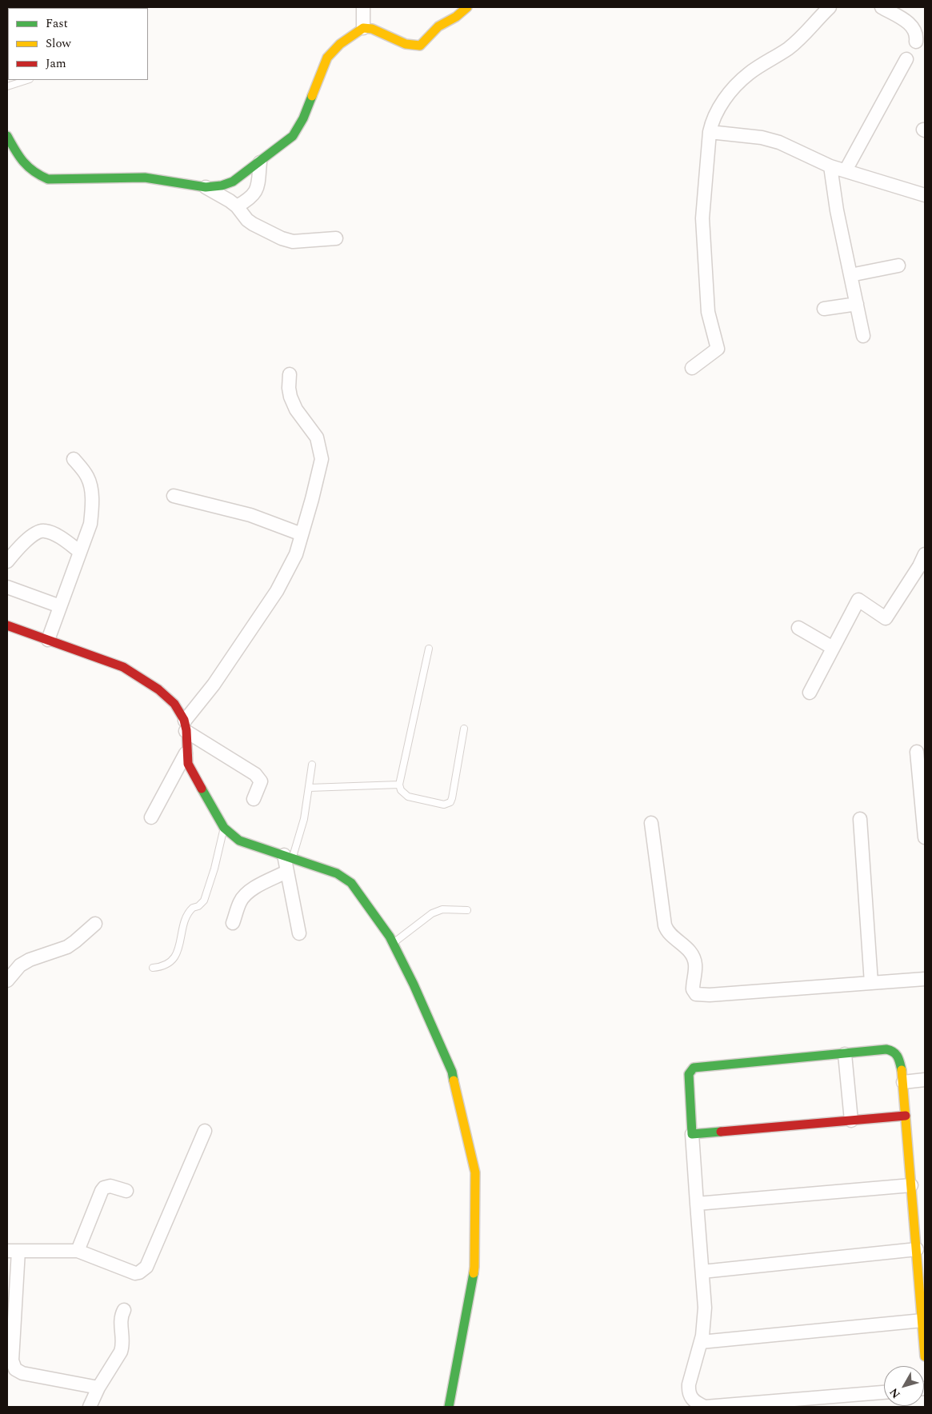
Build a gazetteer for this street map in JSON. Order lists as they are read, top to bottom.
{
  "legend": ["Fast", "Slow", "Jam"],
  "north": "bottom left"
}
